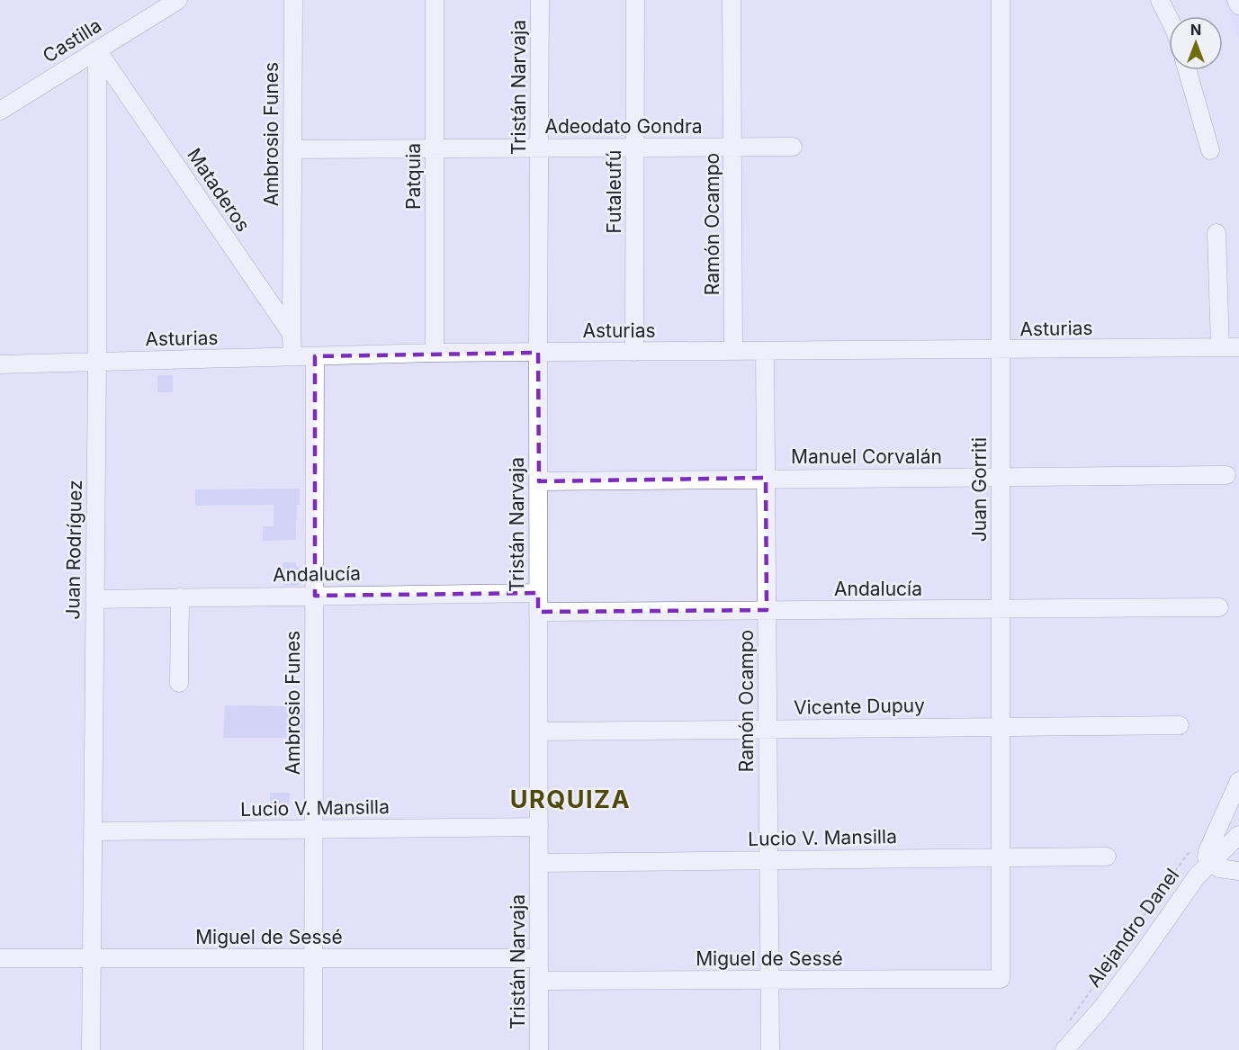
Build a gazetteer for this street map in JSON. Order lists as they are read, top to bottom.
{
  "streets": {
    "street": [
      "Castilla",
      "Tristán Narvaja",
      "Adeodato Gondra",
      "Ambrosio Funes",
      "Patquia",
      "Mataderos",
      "Futaleufú",
      "Ramón Ocampo",
      "Asturias",
      "Manuel Corvalán",
      "Juan Gorriti",
      "Juan Rodríguez",
      "Andalucía",
      "Vicente Dupuy",
      "Lucio V. Mansilla",
      "Alejandro Danel",
      "Miguel de Sessé"
    ]
  },
  "crossings": [
    ["Castilla", "Mataderos"],
    ["Castilla", "Juan Rodríguez"],
    ["Tristán Narvaja", "Adeodato Gondra"],
    ["Tristán Narvaja", "Asturias"],
    ["Tristán Narvaja", "Manuel Corvalán"],
    ["Tristán Narvaja", "Andalucía"],
    ["Tristán Narvaja", "Vicente Dupuy"],
    ["Tristán Narvaja", "Lucio V. Mansilla"],
    ["Tristán Narvaja", "Miguel de Sessé"],
    ["Adeodato Gondra", "Ambrosio Funes"],
    ["Adeodato Gondra", "Patquia"],
    ["Adeodato Gondra", "Futaleufú"],
    ["Adeodato Gondra", "Ramón Ocampo"],
    ["Ambrosio Funes", "Mataderos"],
    ["Ambrosio Funes", "Asturias"],
    ["Ambrosio Funes", "Andalucía"],
    ["Ambrosio Funes", "Lucio V. Mansilla"],
    ["Ambrosio Funes", "Miguel de Sessé"],
    ["Patquia", "Asturias"],
    ["Mataderos", "Asturias"],
    ["Mataderos", "Juan Rodríguez"],
    ["Futaleufú", "Asturias"],
    ["Ramón Ocampo", "Asturias"],
    ["Ramón Ocampo", "Manuel Corvalán"],
    ["Ramón Ocampo", "Andalucía"],
    ["Ramón Ocampo", "Vicente Dupuy"],
    ["Ramón Ocampo", "Lucio V. Mansilla"],
    ["Ramón Ocampo", "Miguel de Sessé"],
    ["Asturias", "Juan Gorriti"],
    ["Asturias", "Juan Rodríguez"],
    ["Manuel Corvalán", "Juan Gorriti"],
    ["Juan Gorriti", "Andalucía"],
    ["Juan Gorriti", "Vicente Dupuy"],
    ["Juan Gorriti", "Lucio V. Mansilla"],
    ["Juan Gorriti", "Miguel de Sessé"],
    ["Juan Rodríguez", "Andalucía"],
    ["Juan Rodríguez", "Lucio V. Mansilla"],
    ["Juan Rodríguez", "Miguel de Sessé"]
  ],
  "districts": ["URQUIZA"],
  "north": "top"
}
